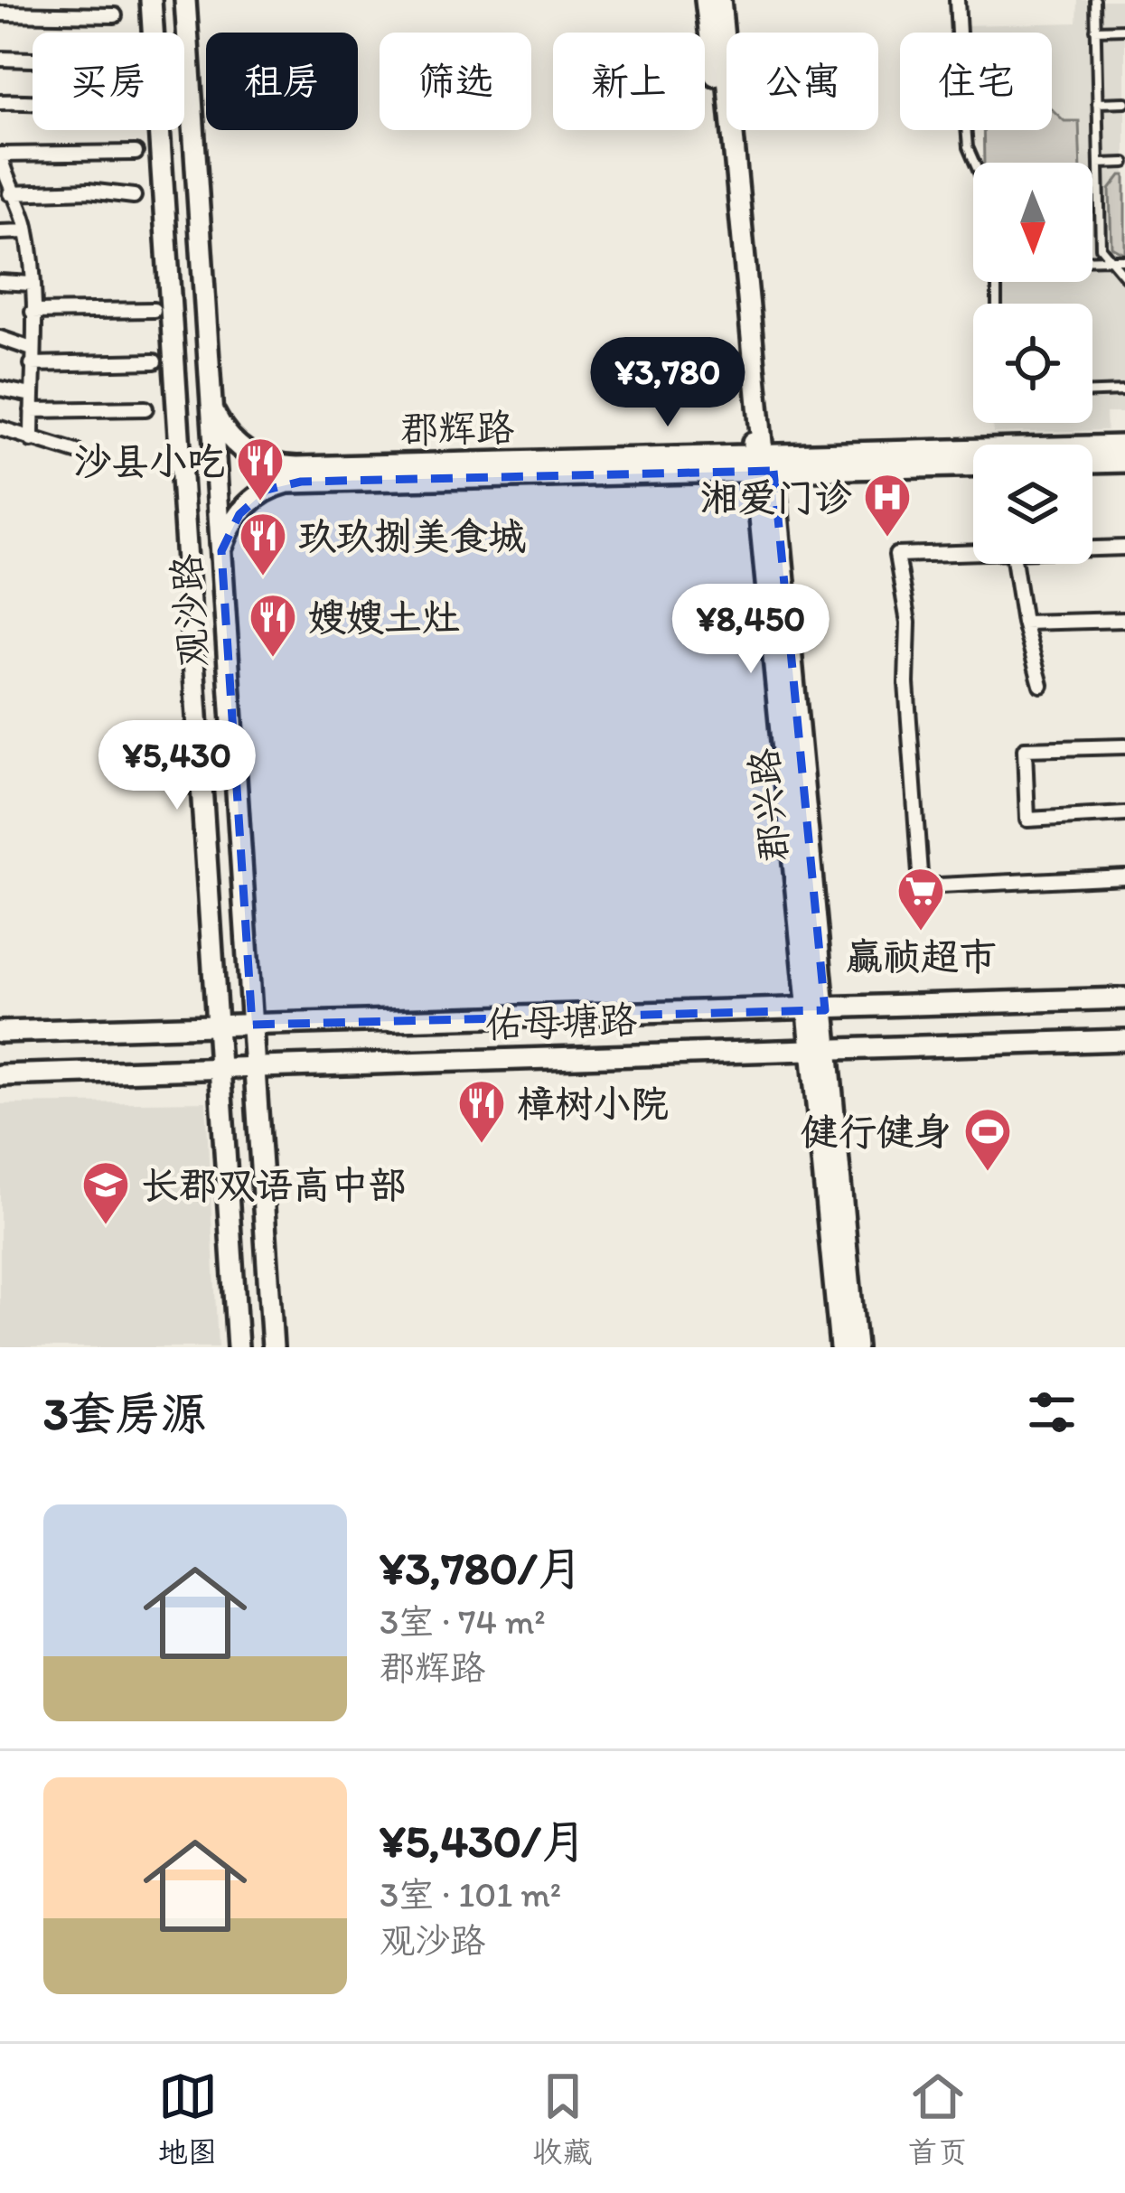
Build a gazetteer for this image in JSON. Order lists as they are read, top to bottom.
{
  "streets": {
    "main road": [
      "郡辉路",
      "观沙路",
      "郡兴路",
      "佑母塘路"
    ]
  },
  "crossings": [
    ["郡辉路", "观沙路"],
    ["郡辉路", "郡兴路"],
    ["观沙路", "佑母塘路"],
    ["郡兴路", "佑母塘路"]
  ],
  "places": {
    "restaurant": [
      "沙县小吃",
      "玖玖捌美食城",
      "嫂嫂土灶",
      "樟树小院"
    ],
    "hospital": ["湘爱门诊"],
    "supermarket": ["赢祯超市"],
    "sports": ["健行健身"],
    "school or university": ["长郡双语高中部"]
  },
  "north": "bottom",
  "page": {
    "chip": [
      "买房",
      "租房",
      "筛选",
      "新上",
      "公寓",
      "住宅"
    ],
    "price": ["¥3,780", "¥8,450", "¥5,430"],
    "heading": "3套房源",
    "list": [
      {
        "name": "¥3,780/月",
        "note": "3室 · 74 m² · 郡辉路"
      },
      {
        "name": "¥5,430/月",
        "note": "3室 · 101 m² · 观沙路"
      }
    ],
    "tabs": ["地图", "收藏", "首页"]
  }
}
